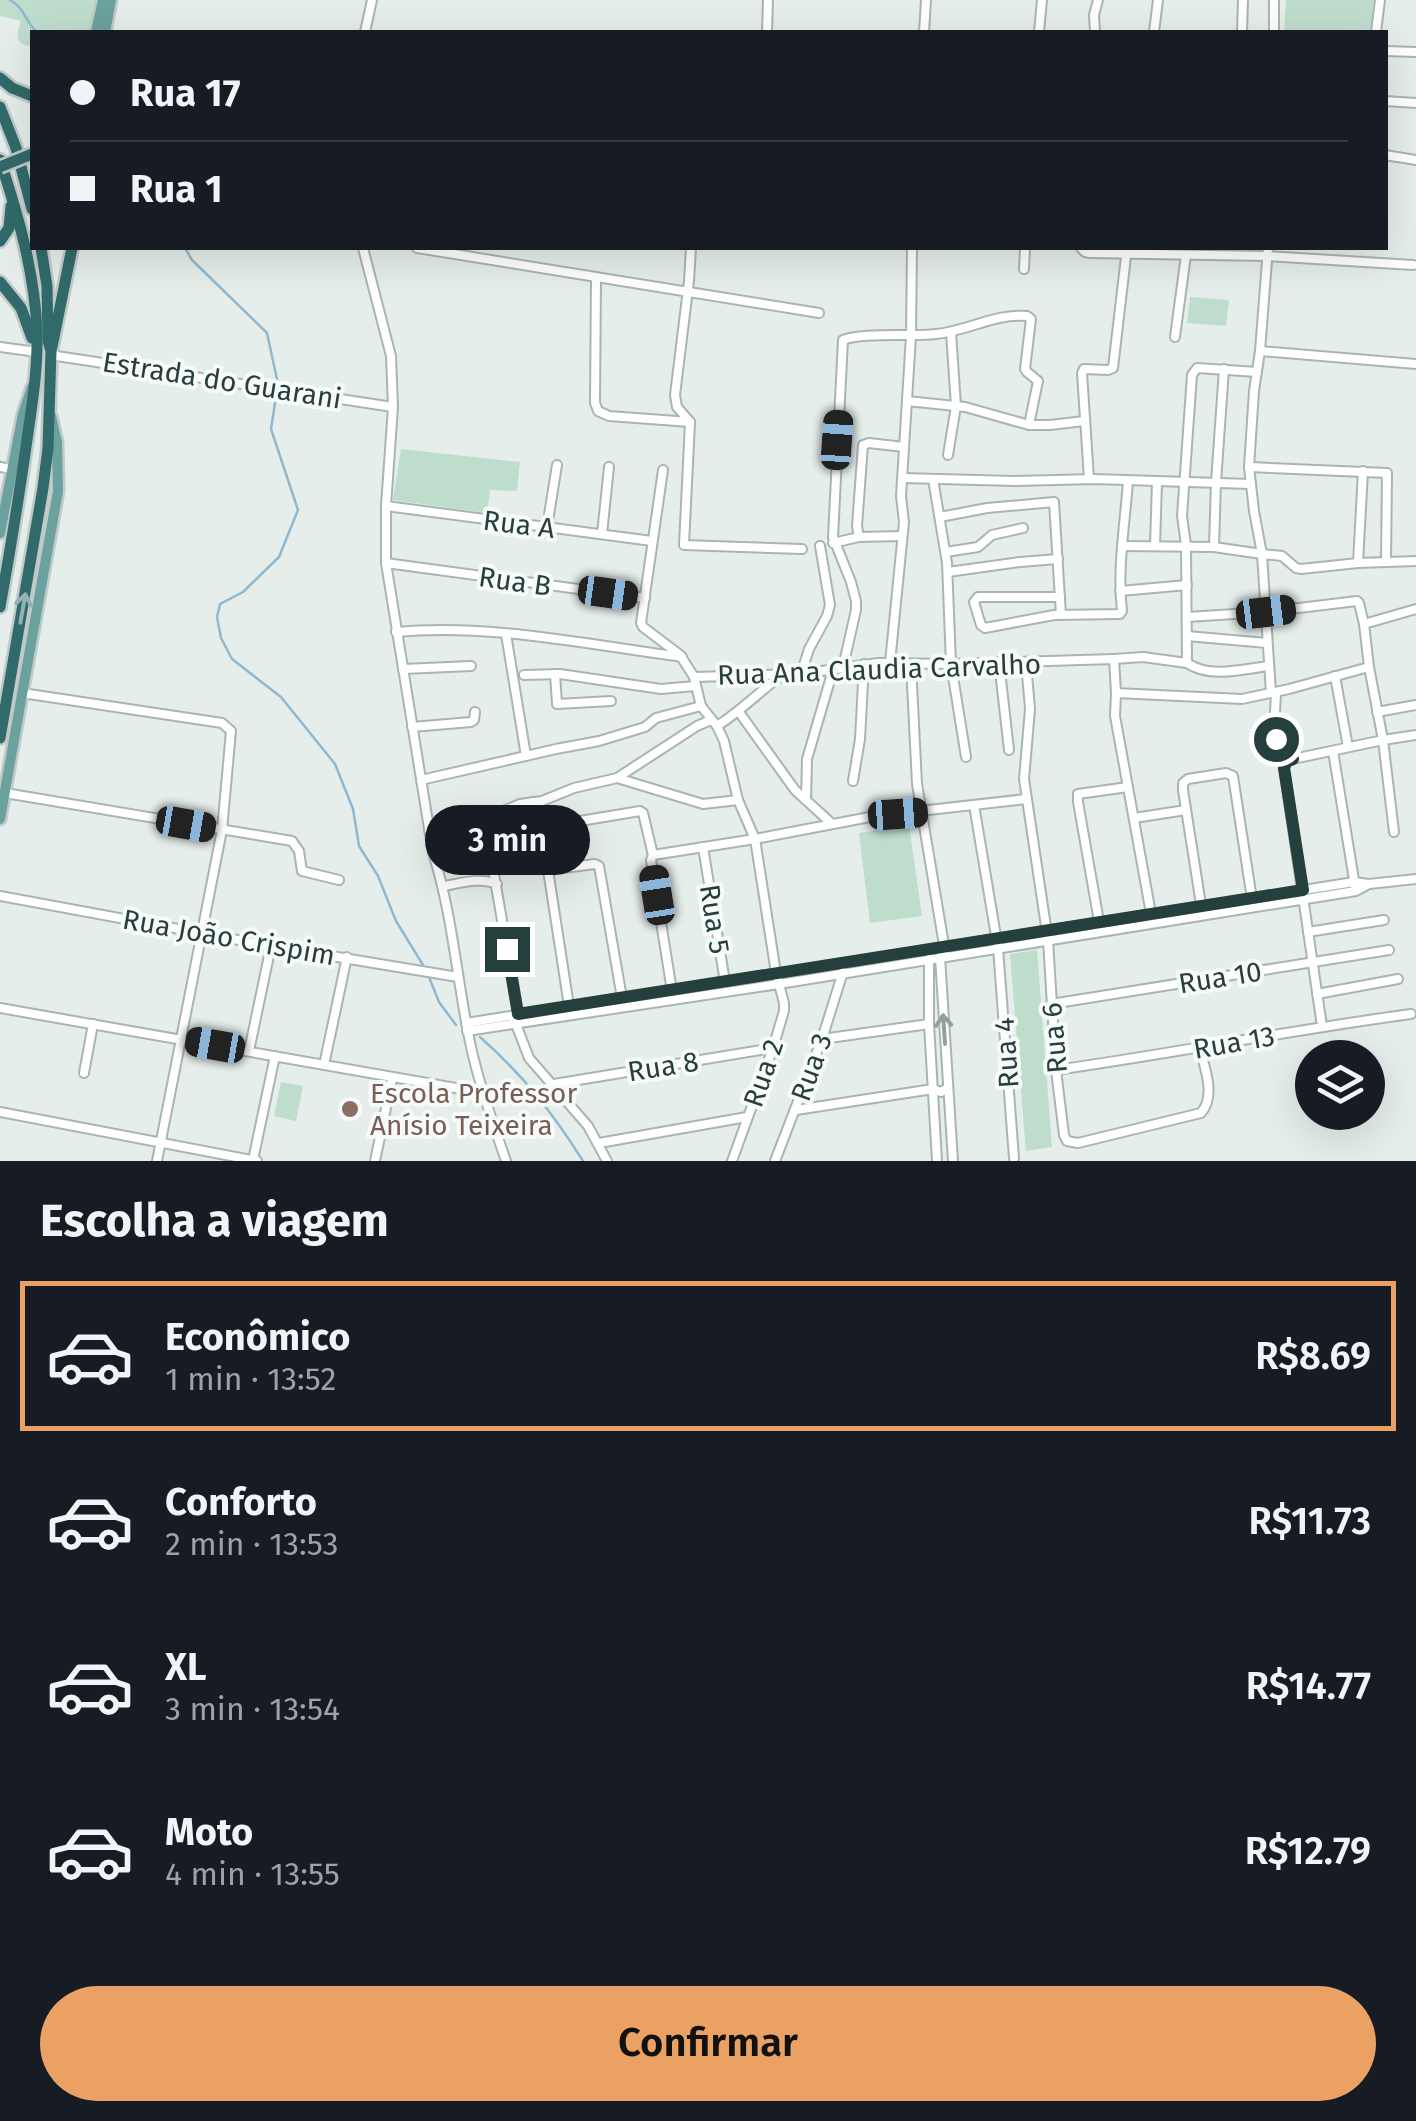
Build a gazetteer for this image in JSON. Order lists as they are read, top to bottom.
{
  "streets": {
    "street": [
      "Estrada do Guarani",
      "Rua A",
      "Rua B",
      "Rua Ana Claudia Carvalho",
      "Rua 5",
      "Rua João Crispim",
      "Rua 10",
      "Rua 6",
      "Rua 13",
      "Rua 4",
      "Rua 8",
      "Rua 3",
      "Rua 2"
    ]
  },
  "crossings": [
    ["Rua Ana Claudia Carvalho", "Rua 6"],
    ["Rua 10", "Rua 6"],
    ["Rua 6", "Rua 13"],
    ["Rua 8", "Rua 2"]
  ],
  "places": ["Escola Professor Anísio Teixeira"],
  "page": {
    "banner": ["Rua 17", "Rua 1"],
    "bubble": "3 min",
    "heading": "Escolha a viagem",
    "list": [
      {
        "name": "Econômico",
        "note": "1 min · 13:52",
        "value": "R$8.69"
      },
      {
        "name": "Conforto",
        "note": "2 min · 13:53",
        "value": "R$11.73"
      },
      {
        "name": "XL",
        "note": "3 min · 13:54",
        "value": "R$14.77"
      },
      {
        "name": "Moto",
        "note": "4 min · 13:55",
        "value": "R$12.79"
      }
    ],
    "buttons": "Confirmar"
  }
}
